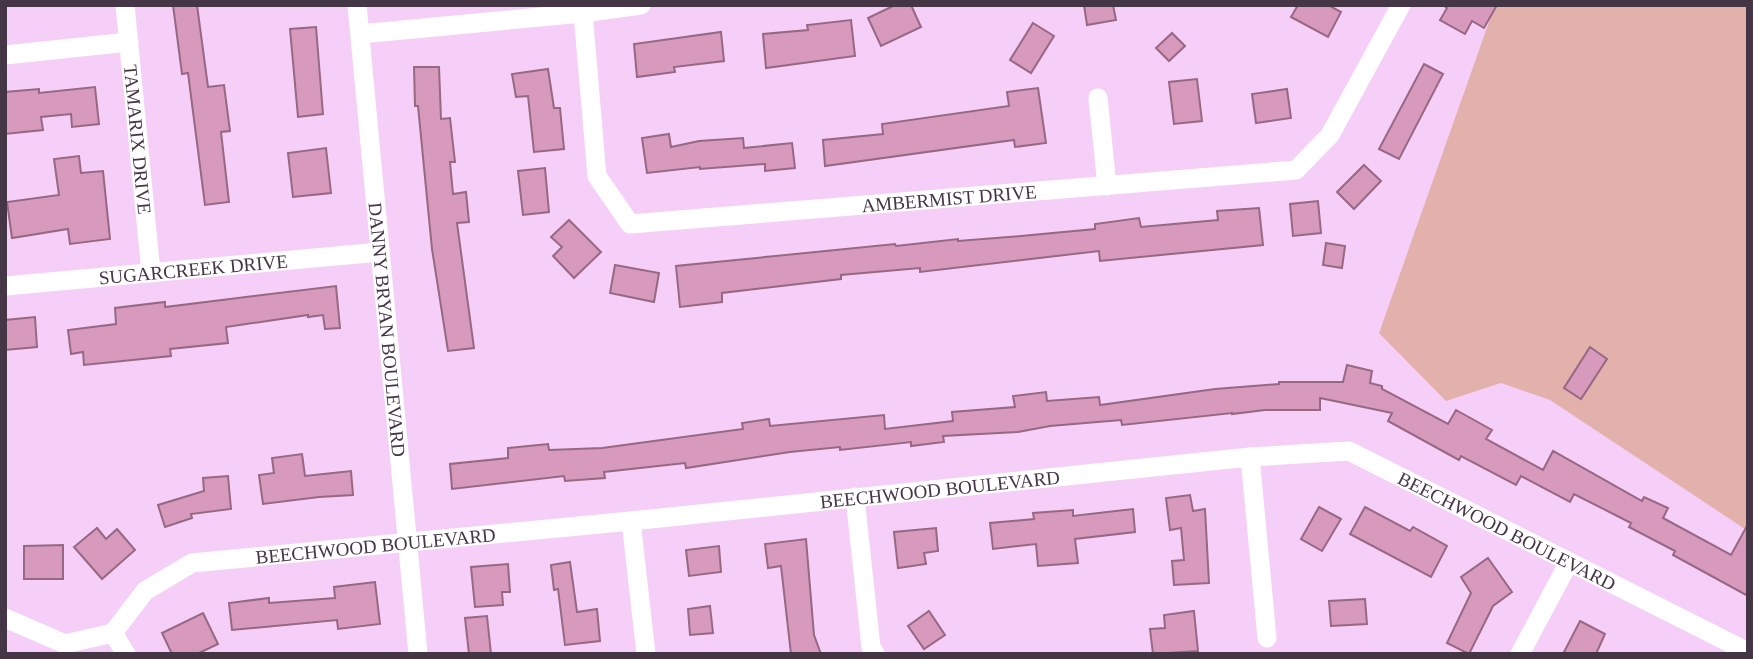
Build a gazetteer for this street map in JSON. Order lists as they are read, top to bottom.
{
  "streets": {
    "street": [
      "TAMARIX DRIVE",
      "AMBERMIST DRIVE",
      "SUGARCREEK DRIVE",
      "DANNY BRYAN BOULEVARD",
      "BEECHWOOD BOULEVARD"
    ]
  },
  "crossings": [
    ["TAMARIX DRIVE", "SUGARCREEK DRIVE"],
    ["SUGARCREEK DRIVE", "DANNY BRYAN BOULEVARD"],
    ["DANNY BRYAN BOULEVARD", "BEECHWOOD BOULEVARD"]
  ]
}
